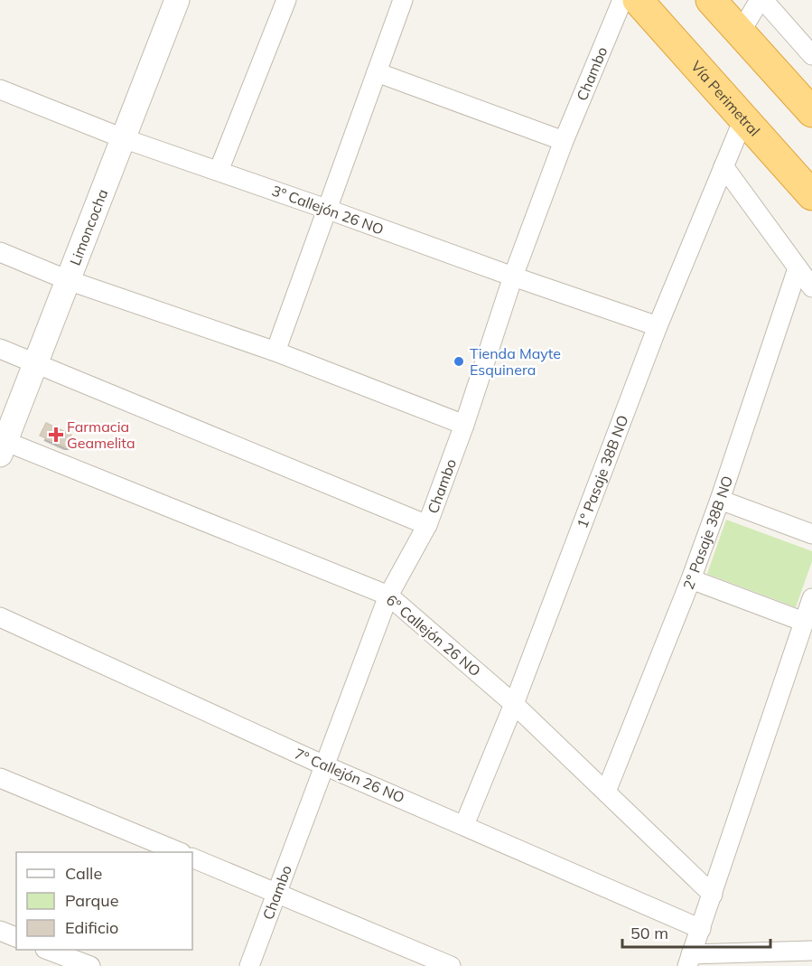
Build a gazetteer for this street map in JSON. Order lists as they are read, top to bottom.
{
  "streets": {
    "highway": ["Vía Perimetral"],
    "street": [
      "Chambo",
      "3º Callejón 26 NO",
      "Limoncocha",
      "1° Pasaje 38B NO",
      "2° Pasaje 38B NO",
      "6º Callejón 26 NO",
      "7º Callejón 26 NO"
    ]
  },
  "crossings": [
    ["Chambo", "3º Callejón 26 NO"],
    ["Chambo", "6º Callejón 26 NO"],
    ["Chambo", "7º Callejón 26 NO"],
    ["Vía Perimetral", "1° Pasaje 38B NO"],
    ["3º Callejón 26 NO", "Limoncocha"],
    ["3º Callejón 26 NO", "1° Pasaje 38B NO"],
    ["Limoncocha", "6º Callejón 26 NO"],
    ["1° Pasaje 38B NO", "6º Callejón 26 NO"],
    ["1° Pasaje 38B NO", "7º Callejón 26 NO"],
    ["2° Pasaje 38B NO", "6º Callejón 26 NO"]
  ],
  "places": {
    "other": ["Tienda Mayte Esquinera"],
    "health": ["Farmacia Geamelita"]
  },
  "legend": ["Calle", "Parque", "Edificio"],
  "scale_bar": "50 m"
}
